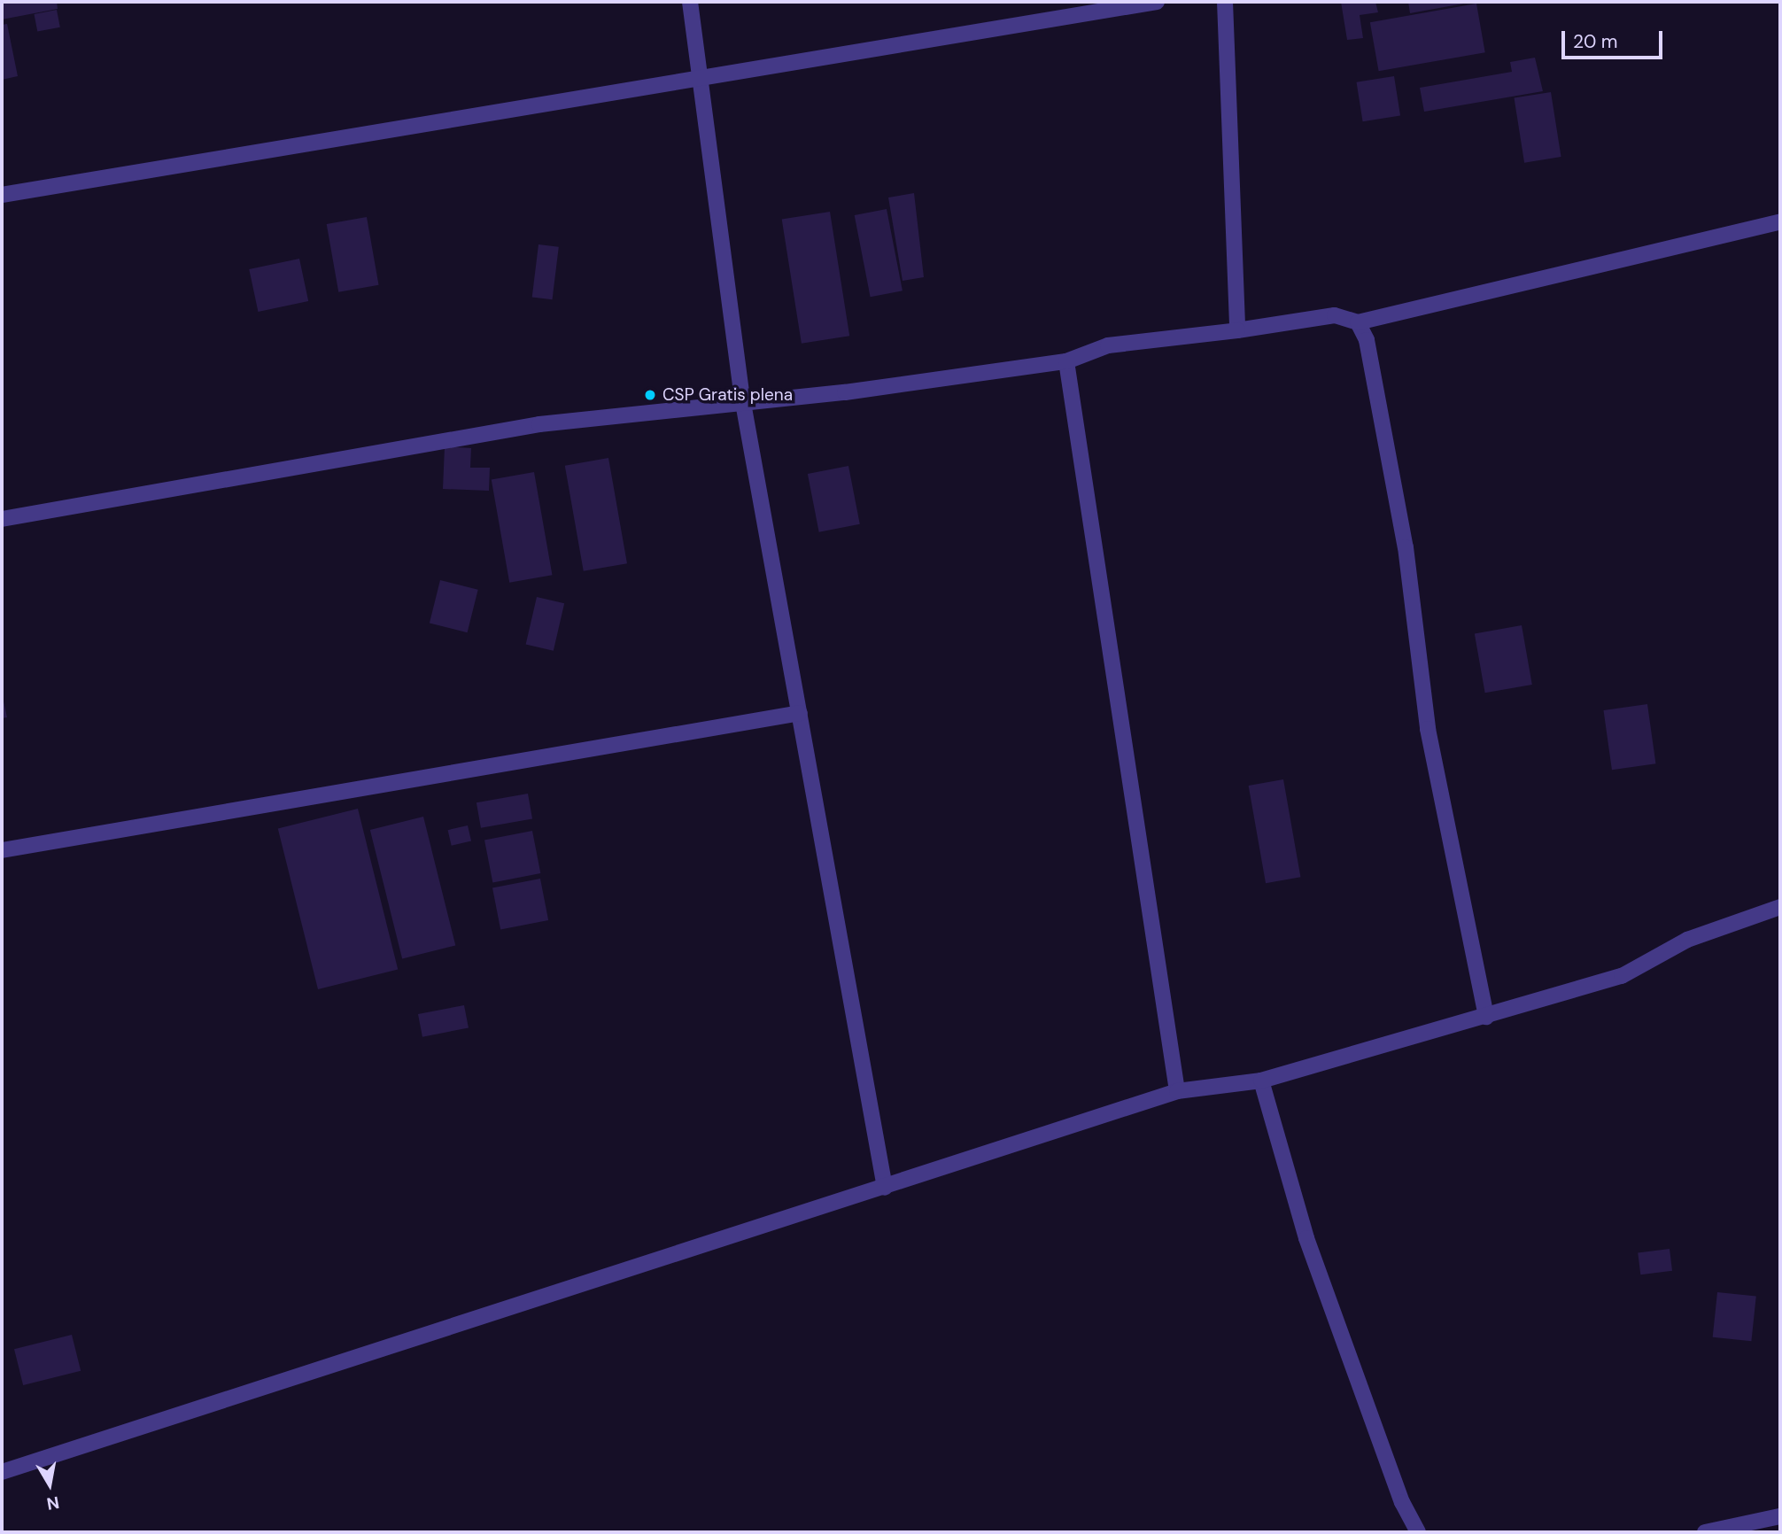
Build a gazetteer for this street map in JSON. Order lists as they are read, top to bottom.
{
  "places": ["CSP Gratis plena"],
  "scale_bar": "20 m",
  "north": "bottom"
}
